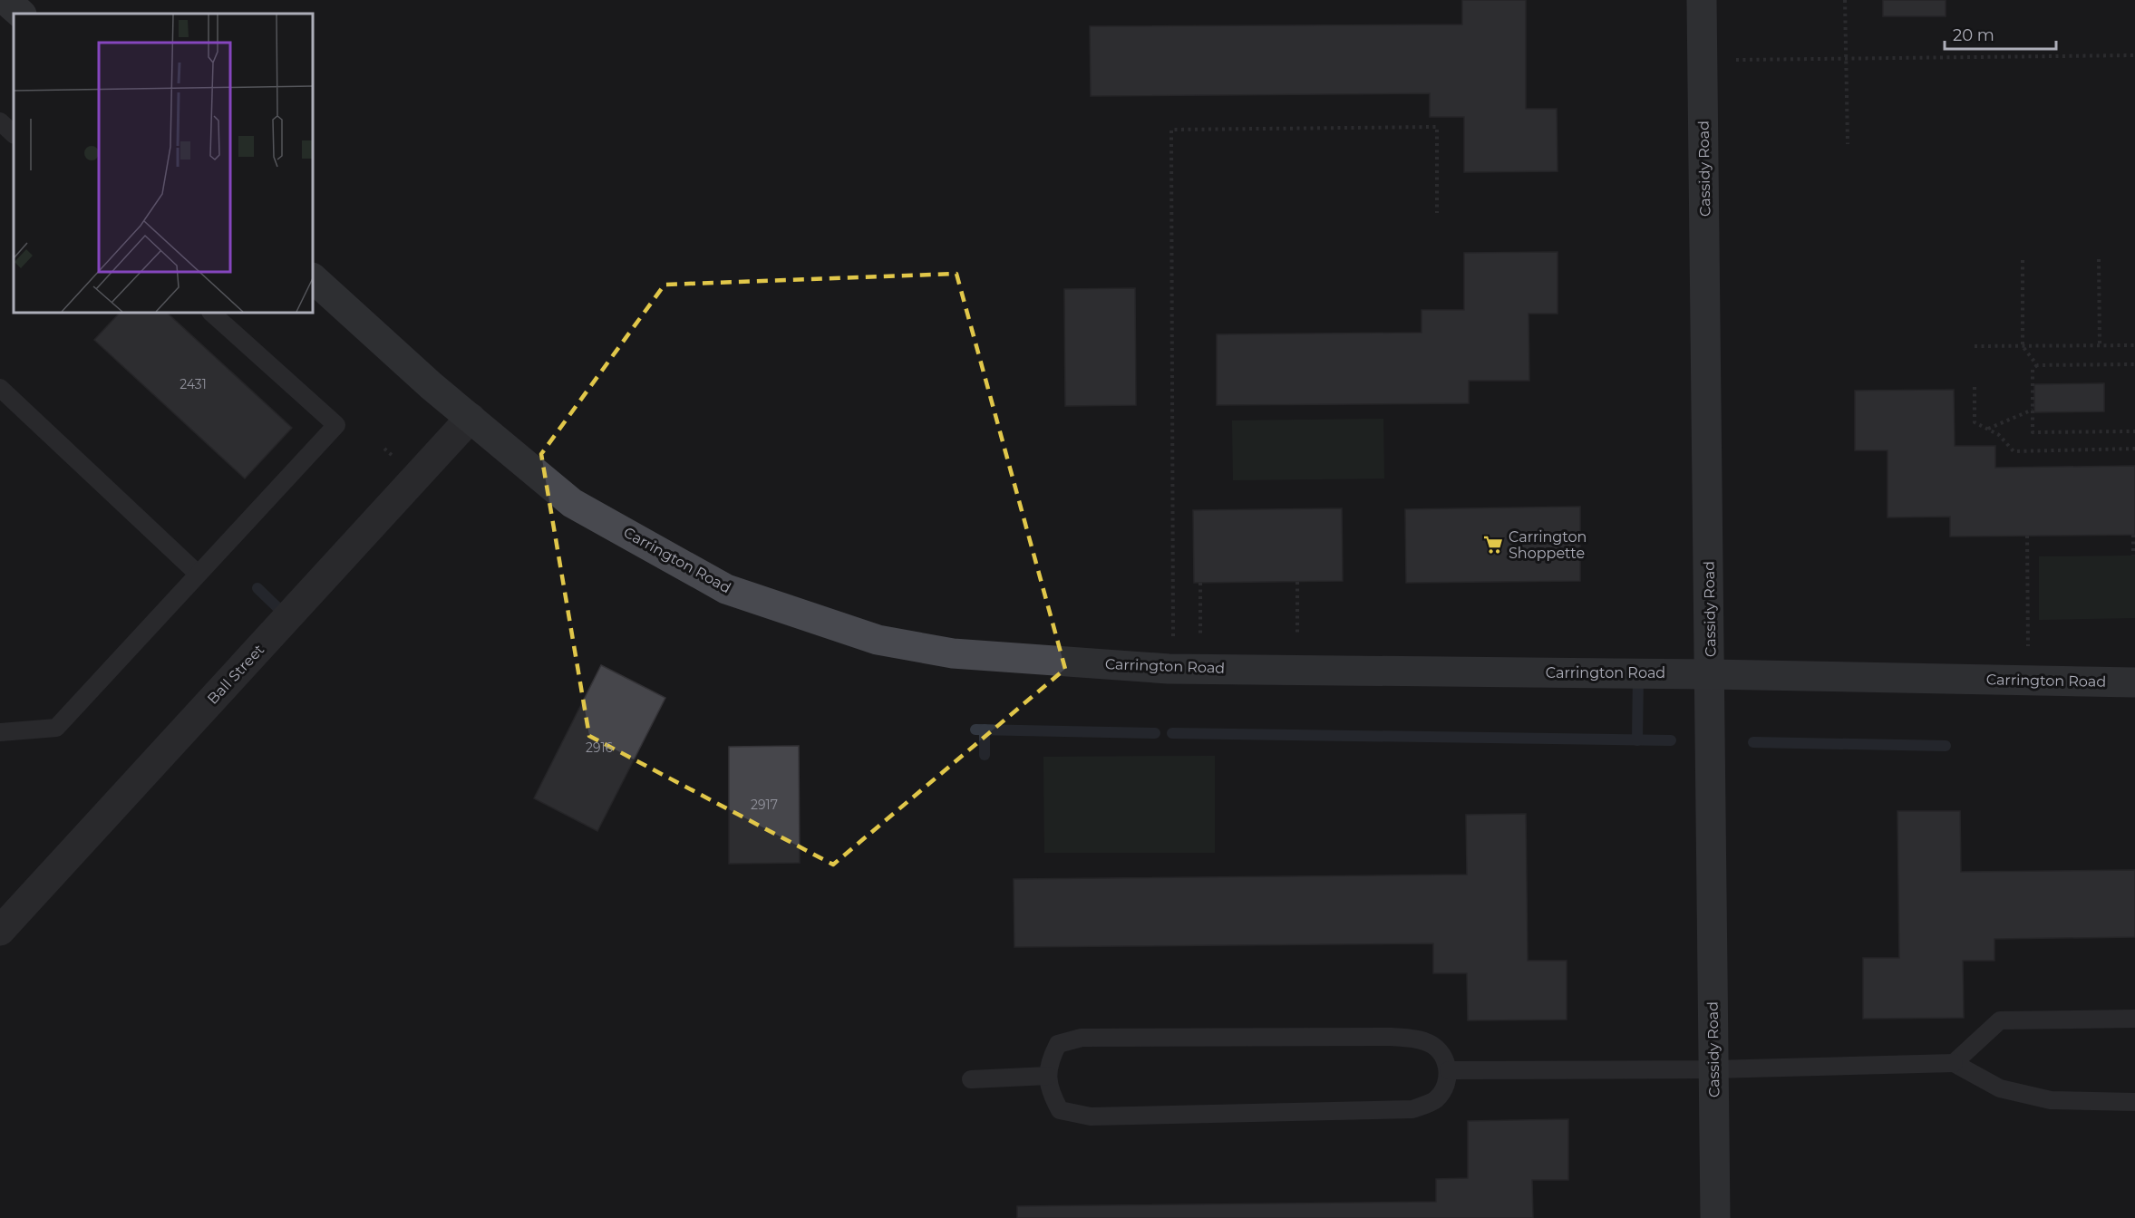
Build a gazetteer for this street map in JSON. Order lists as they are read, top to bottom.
{
  "streets": {
    "street": ["Cassidy Road", "Carrington Road", "Ball Street"]
  },
  "crossings": [
    ["Cassidy Road", "Carrington Road"],
    ["Carrington Road", "Ball Street"]
  ],
  "places": {
    "supermarket": ["Carrington Shoppette"]
  },
  "house_numbers": ["2431", "2916", "2917"],
  "scale_bar": "20 m"
}
